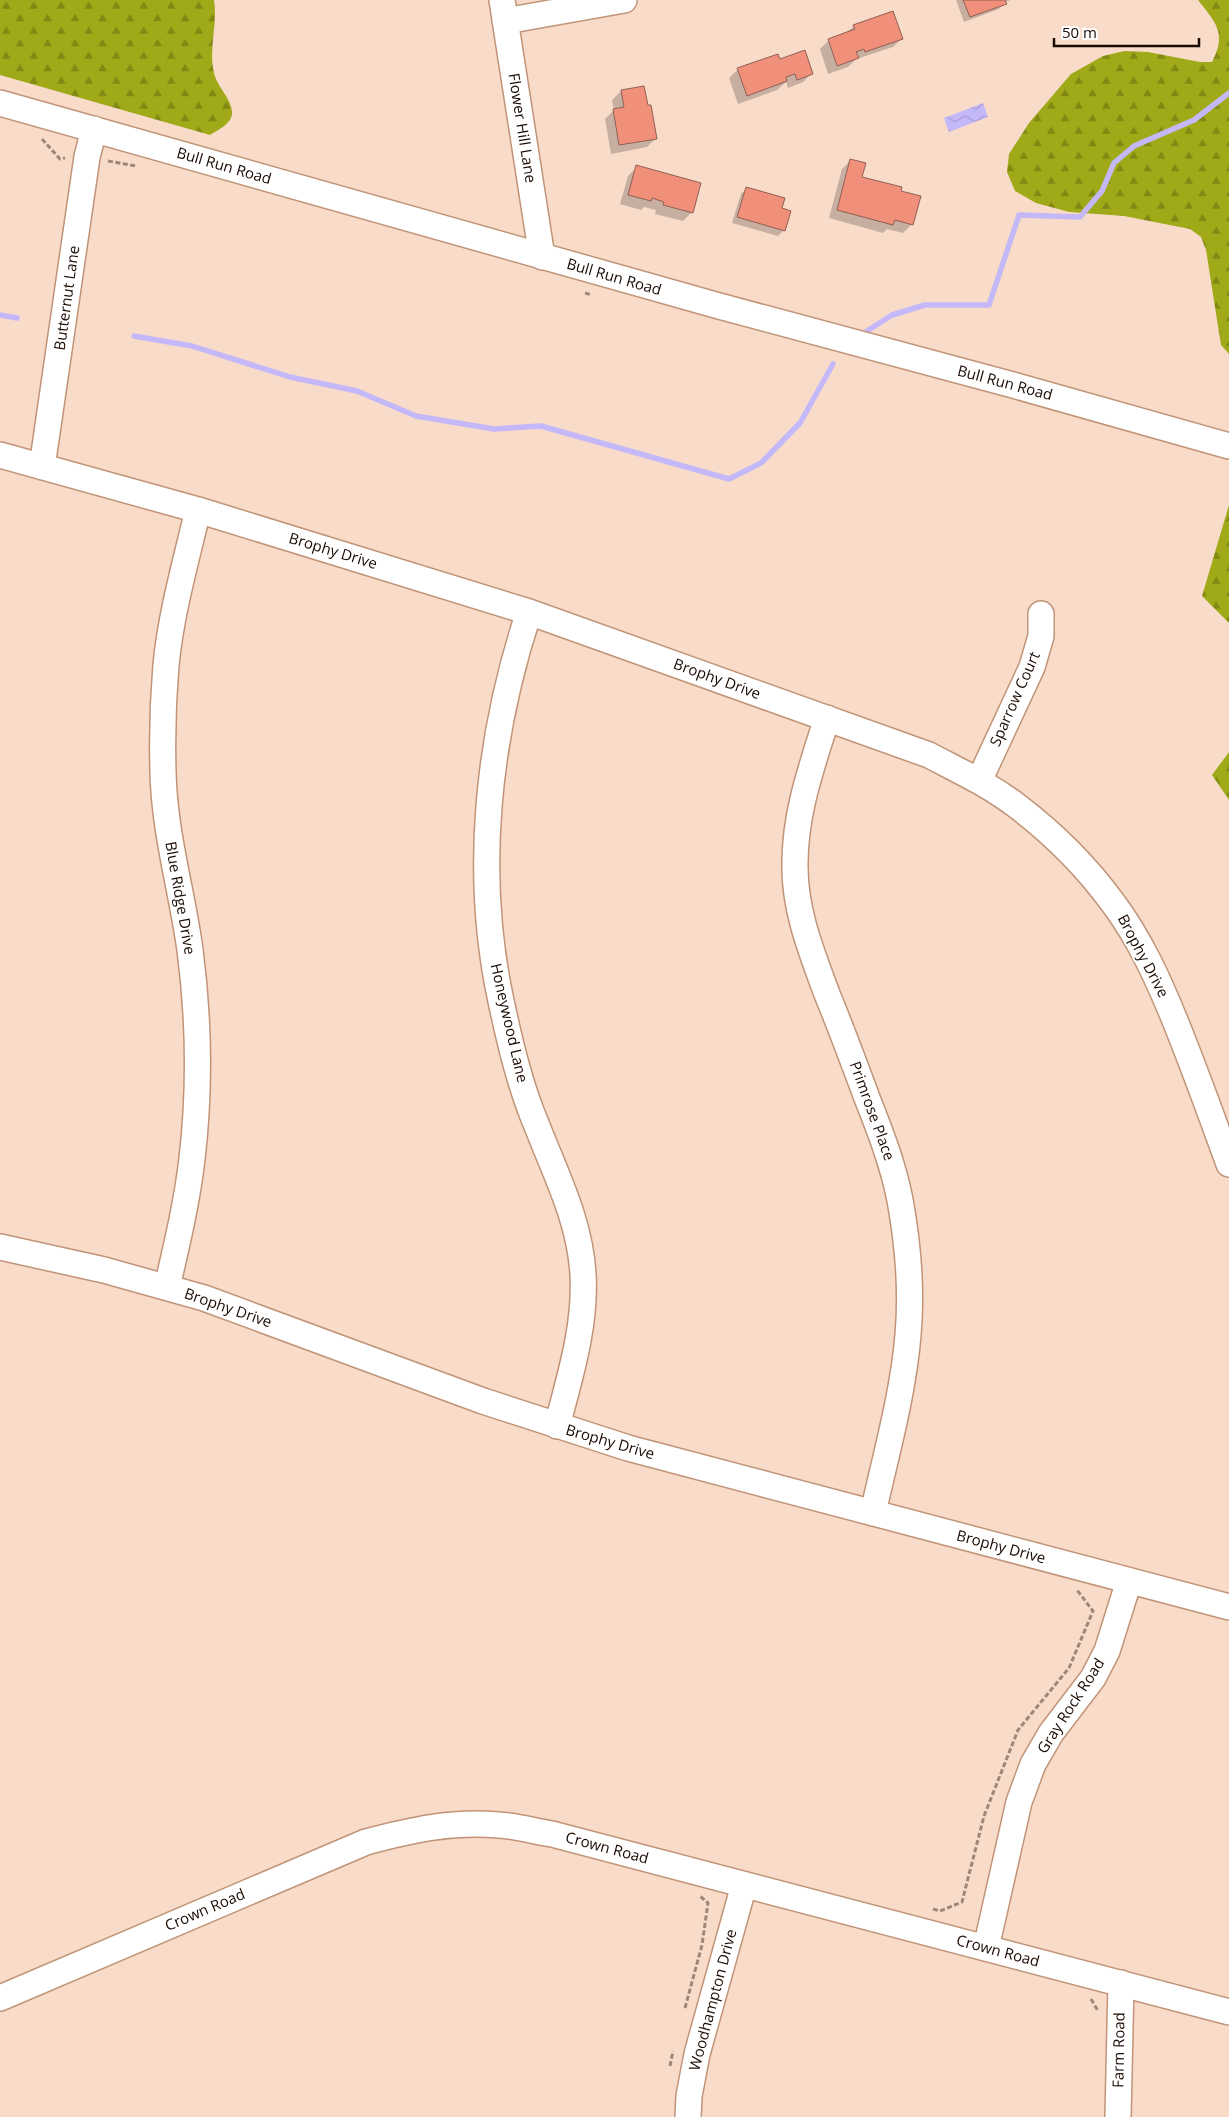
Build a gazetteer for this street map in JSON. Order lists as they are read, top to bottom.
{
  "streets": {
    "street": [
      "Flower Hill Lane",
      "Bull Run Road",
      "Butternut Lane",
      "Brophy Drive",
      "Sparrow Court",
      "Blue Ridge Drive",
      "Honeywood Lane",
      "Primrose Place",
      "Gray Rock Road",
      "Crown Road",
      "Woodhampton Drive",
      "Farm Road"
    ]
  },
  "crossings": [
    ["Flower Hill Lane", "Bull Run Road"],
    ["Bull Run Road", "Butternut Lane"],
    ["Butternut Lane", "Brophy Drive"],
    ["Brophy Drive", "Sparrow Court"],
    ["Brophy Drive", "Blue Ridge Drive"],
    ["Brophy Drive", "Honeywood Lane"],
    ["Brophy Drive", "Primrose Place"],
    ["Brophy Drive", "Gray Rock Road"],
    ["Gray Rock Road", "Crown Road"],
    ["Crown Road", "Woodhampton Drive"],
    ["Crown Road", "Farm Road"]
  ],
  "scale_bar": "50 m"
}
